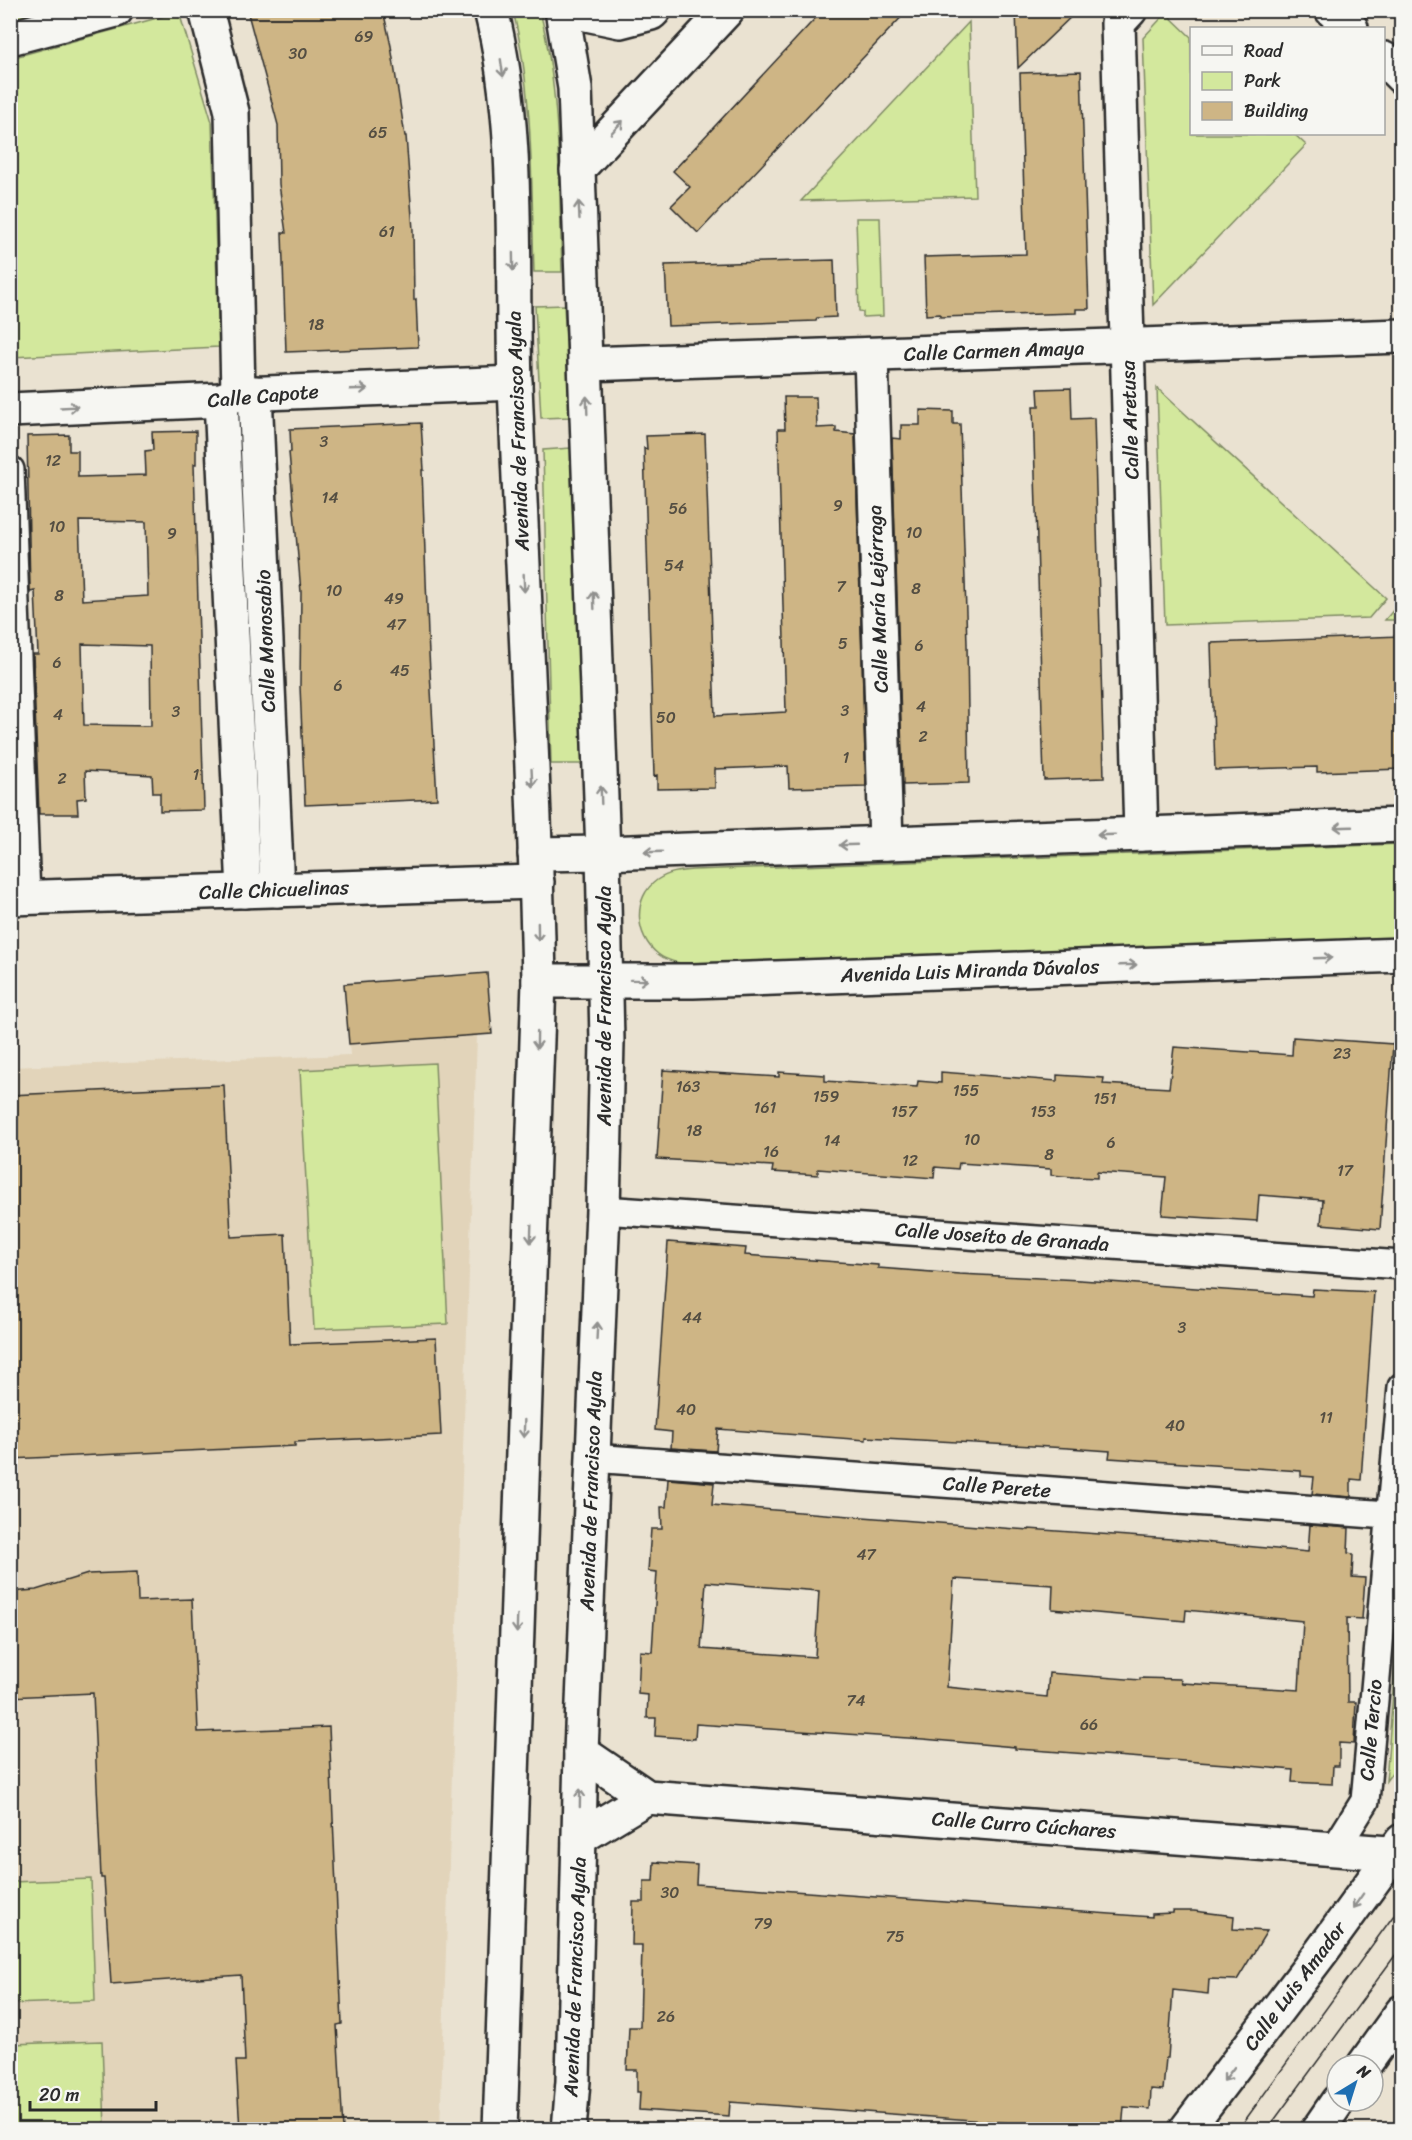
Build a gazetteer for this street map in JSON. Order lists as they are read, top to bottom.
{
  "streets": {
    "main road": [
      "Calle Carmen Amaya",
      "Calle Capote",
      "Calle Aretusa",
      "Avenida de Francisco Ayala",
      "Calle María Lejárraga",
      "Calle Monosabio",
      "Calle Chicuelinas",
      "Avenida Luis Miranda Dávalos",
      "Calle Curro Cúchares",
      "Calle Luis Amador"
    ],
    "street": ["Calle Joseíto de Granada", "Calle Perete", "Calle Tercio"]
  },
  "crossings": [
    ["Calle Carmen Amaya", "Calle Aretusa"],
    ["Calle Carmen Amaya", "Avenida de Francisco Ayala"],
    ["Calle Carmen Amaya", "Calle María Lejárraga"],
    ["Calle Capote", "Avenida de Francisco Ayala"],
    ["Calle Capote", "Calle Monosabio"],
    ["Avenida de Francisco Ayala", "Calle Chicuelinas"],
    ["Avenida de Francisco Ayala", "Avenida Luis Miranda Dávalos"],
    ["Avenida de Francisco Ayala", "Calle Joseíto de Granada"],
    ["Avenida de Francisco Ayala", "Calle Perete"],
    ["Avenida de Francisco Ayala", "Calle Curro Cúchares"],
    ["Calle Monosabio", "Calle Chicuelinas"],
    ["Calle Perete", "Calle Tercio"],
    ["Calle Tercio", "Calle Curro Cúchares"],
    ["Calle Curro Cúchares", "Calle Luis Amador"]
  ],
  "one_way": ["Calle Capote", "Calle Luis Amador"],
  "house_numbers": [
    "69",
    "30",
    "65",
    "61",
    "18",
    "3",
    "12",
    "14",
    "9",
    "56",
    "10",
    "10",
    "9",
    "54",
    "7",
    "8",
    "10",
    "8",
    "49",
    "47",
    "5",
    "6",
    "6",
    "45",
    "6",
    "4",
    "3",
    "3",
    "4",
    "50",
    "2",
    "1",
    "1",
    "2",
    "23",
    "163",
    "155",
    "159",
    "151",
    "161",
    "157",
    "153",
    "18",
    "10",
    "14",
    "6",
    "16",
    "8",
    "12",
    "17",
    "44",
    "3",
    "40",
    "11",
    "40",
    "47",
    "74",
    "66",
    "30",
    "79",
    "75",
    "26"
  ],
  "legend": ["Road", "Park", "Building"],
  "scale_bar": "20 m",
  "north": "top right"
}
